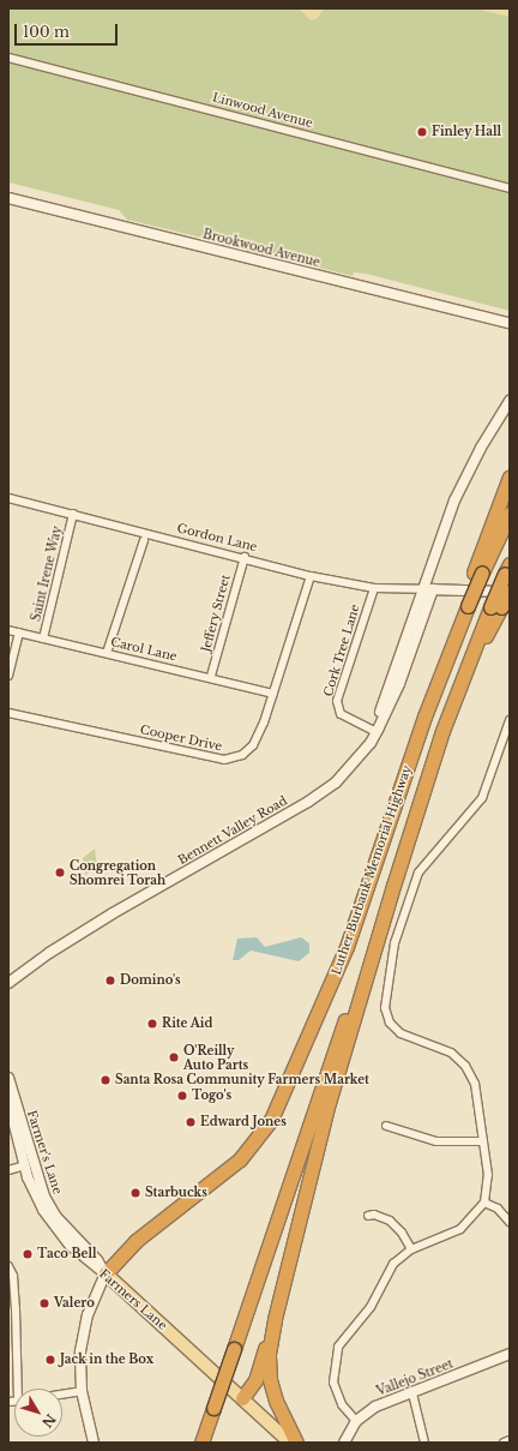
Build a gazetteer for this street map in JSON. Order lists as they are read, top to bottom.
{
  "streets": {
    "highway": ["Luther Burbank Memorial Highway"],
    "main road": ["Farmers Lane"],
    "street": [
      "Linwood Avenue",
      "Brookwood Avenue",
      "Gordon Lane",
      "Saint Irene Way",
      "Jeffery Street",
      "Carol Lane",
      "Cork Tree Lane",
      "Cooper Drive",
      "Bennett Valley Road",
      "Farmer's Lane",
      "Vallejo Street"
    ]
  },
  "crossings": [
    ["Gordon Lane", "Saint Irene Way"],
    ["Gordon Lane", "Jeffery Street"],
    ["Gordon Lane", "Cork Tree Lane"],
    ["Gordon Lane", "Cooper Drive"],
    ["Gordon Lane", "Bennett Valley Road"],
    ["Saint Irene Way", "Carol Lane"],
    ["Jeffery Street", "Carol Lane"],
    ["Carol Lane", "Cooper Drive"],
    ["Cork Tree Lane", "Bennett Valley Road"],
    ["Luther Burbank Memorial Highway", "Farmer's Lane"],
    ["Luther Burbank Memorial Highway", "Farmers Lane"],
    ["Farmer's Lane", "Farmers Lane"]
  ],
  "places": [
    "Finley Hall",
    "Congregation Shomrei Torah",
    "Domino's",
    "Rite Aid",
    "O'Reilly Auto Parts",
    "Santa Rosa Community Farmers Market",
    "Togo's",
    "Edward Jones",
    "Starbucks",
    "Taco Bell",
    "Valero",
    "Jack in the Box"
  ],
  "scale_bar": "100 m",
  "north": "bottom right"
}
